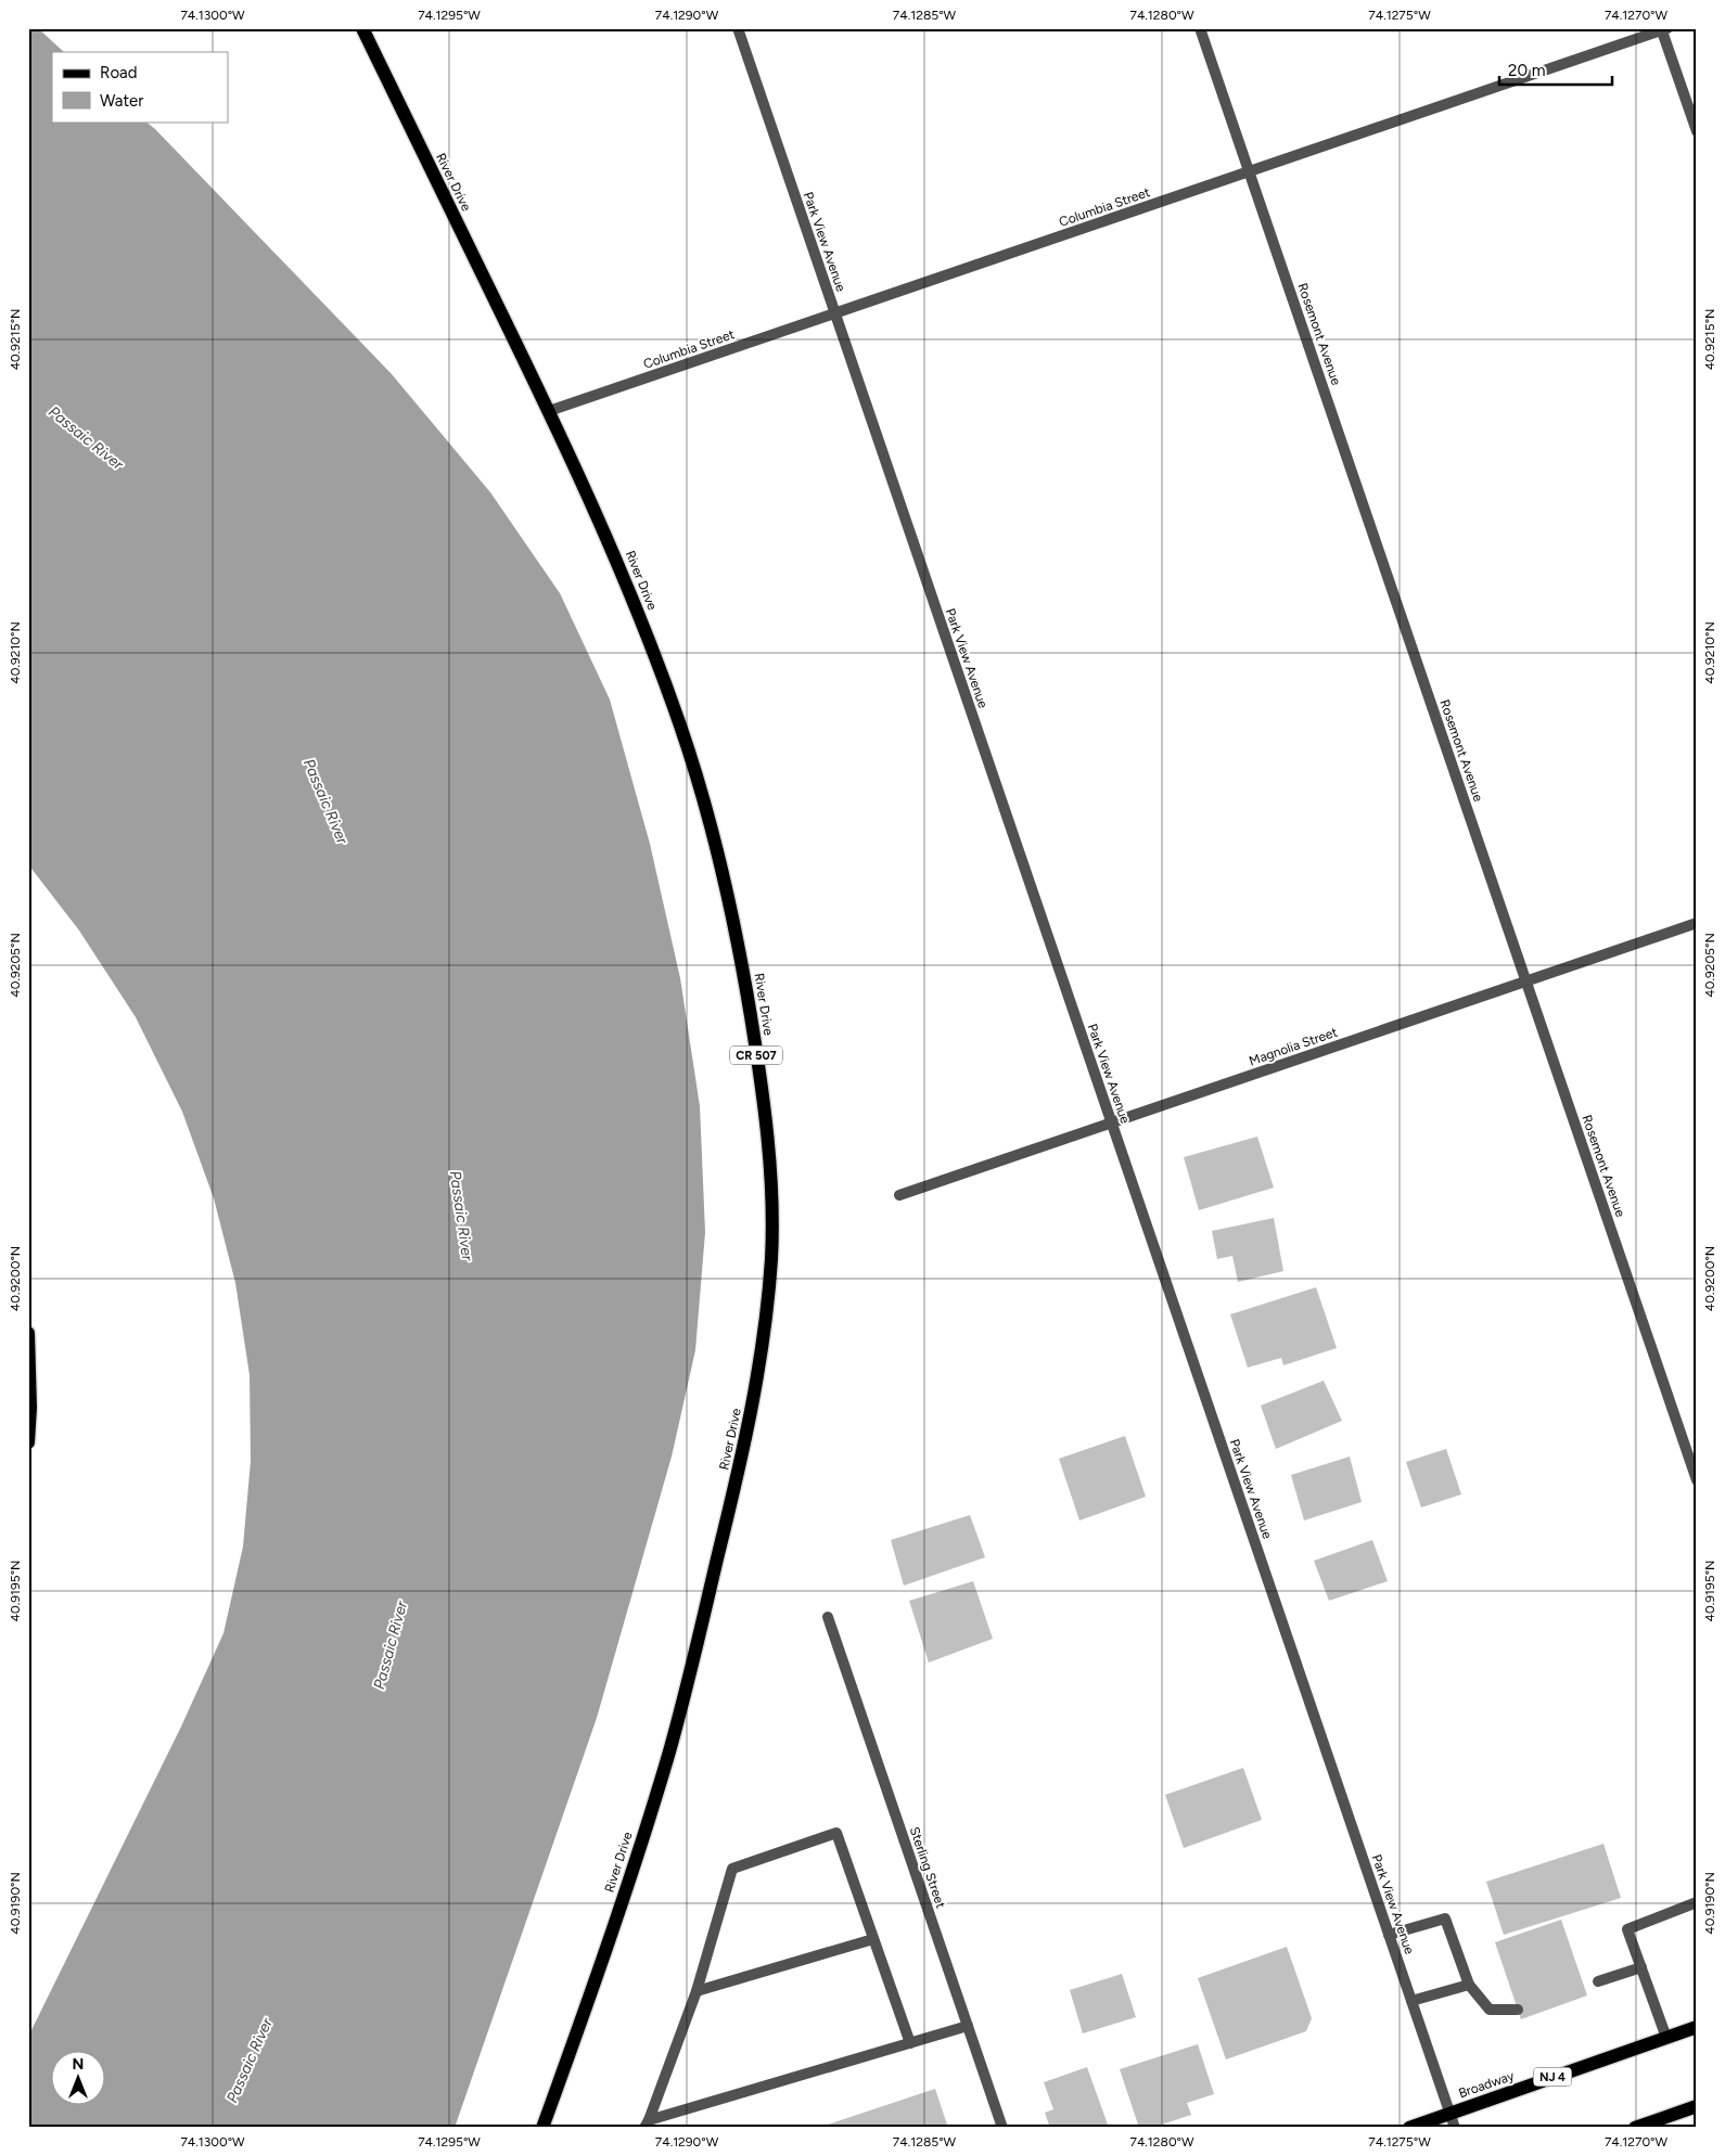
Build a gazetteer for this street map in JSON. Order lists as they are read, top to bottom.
{
  "streets": {
    "main road": [
      "River Drive",
      "CR 507",
      "NJ 4",
      "Broadway"
    ],
    "street": [
      "Columbia Street",
      "Park View Avenue",
      "Rosemont Avenue",
      "Magnolia Street",
      "Sterling Street"
    ]
  },
  "crossings": [
    ["River Drive", "Columbia Street"],
    ["Columbia Street", "Park View Avenue"],
    ["Columbia Street", "Rosemont Avenue"],
    ["Park View Avenue", "Magnolia Street"],
    ["Park View Avenue", "Broadway"],
    ["Rosemont Avenue", "Magnolia Street"]
  ],
  "water": ["Passaic River"],
  "legend": ["Road", "Water"],
  "scale_bar": "20 m",
  "north": "top",
  "coordinates": [
    "74.1300°W",
    "74.1295°W",
    "74.1290°W",
    "74.1285°W",
    "74.1280°W",
    "74.1275°W",
    "74.1270°W",
    "40.9215°N",
    "40.9210°N",
    "40.9205°N",
    "40.9200°N",
    "40.9195°N",
    "40.9190°N"
  ]
}
